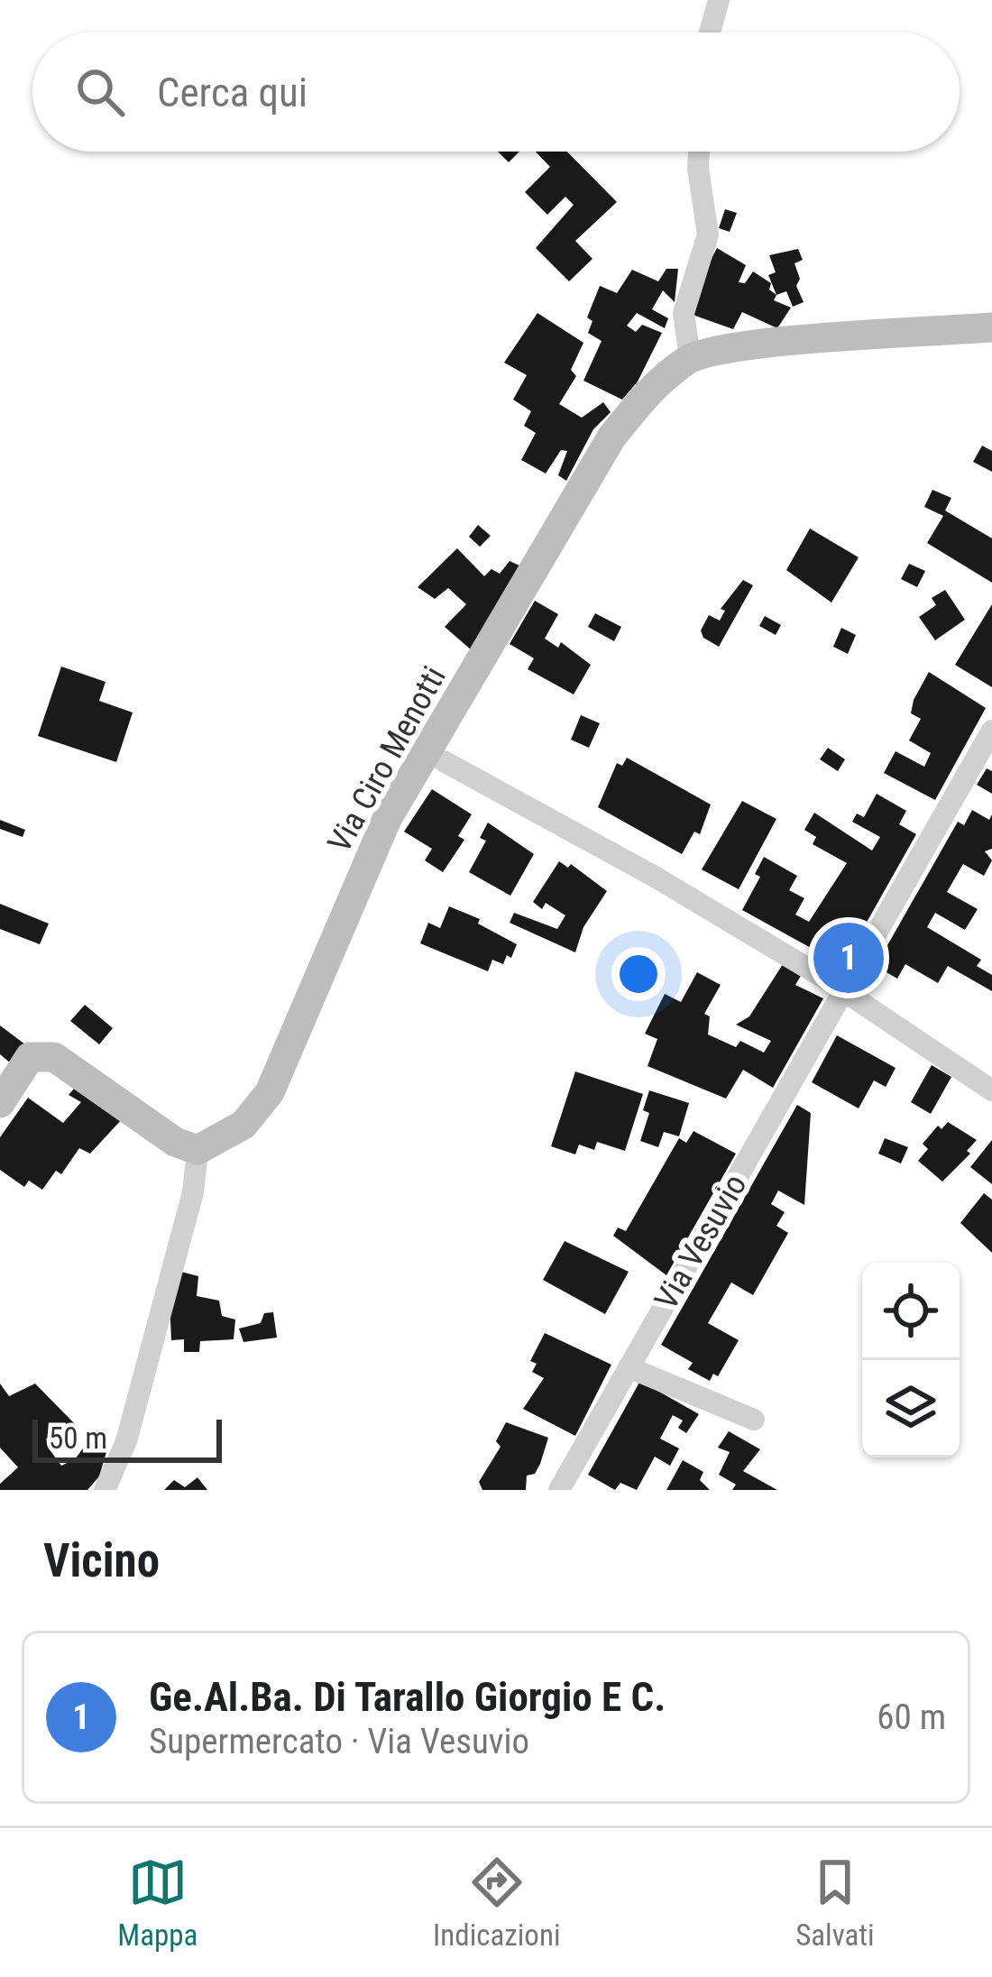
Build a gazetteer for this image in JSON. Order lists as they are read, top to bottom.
{
  "streets": {
    "street": ["Via Ciro Menotti", "Via Vesuvio"]
  },
  "scale_bar": "50 m",
  "page": {
    "search": "Cerca qui",
    "pins": "1",
    "scale": "50 m",
    "heading": "Vicino",
    "list": [
      {
        "mark": "1",
        "name": "Ge.Al.Ba. Di Tarallo Giorgio E C.",
        "note": "Supermercato · Via Vesuvio",
        "value": "60 m"
      }
    ],
    "nav": ["Mappa", "Indicazioni", "Salvati"]
  }
}
